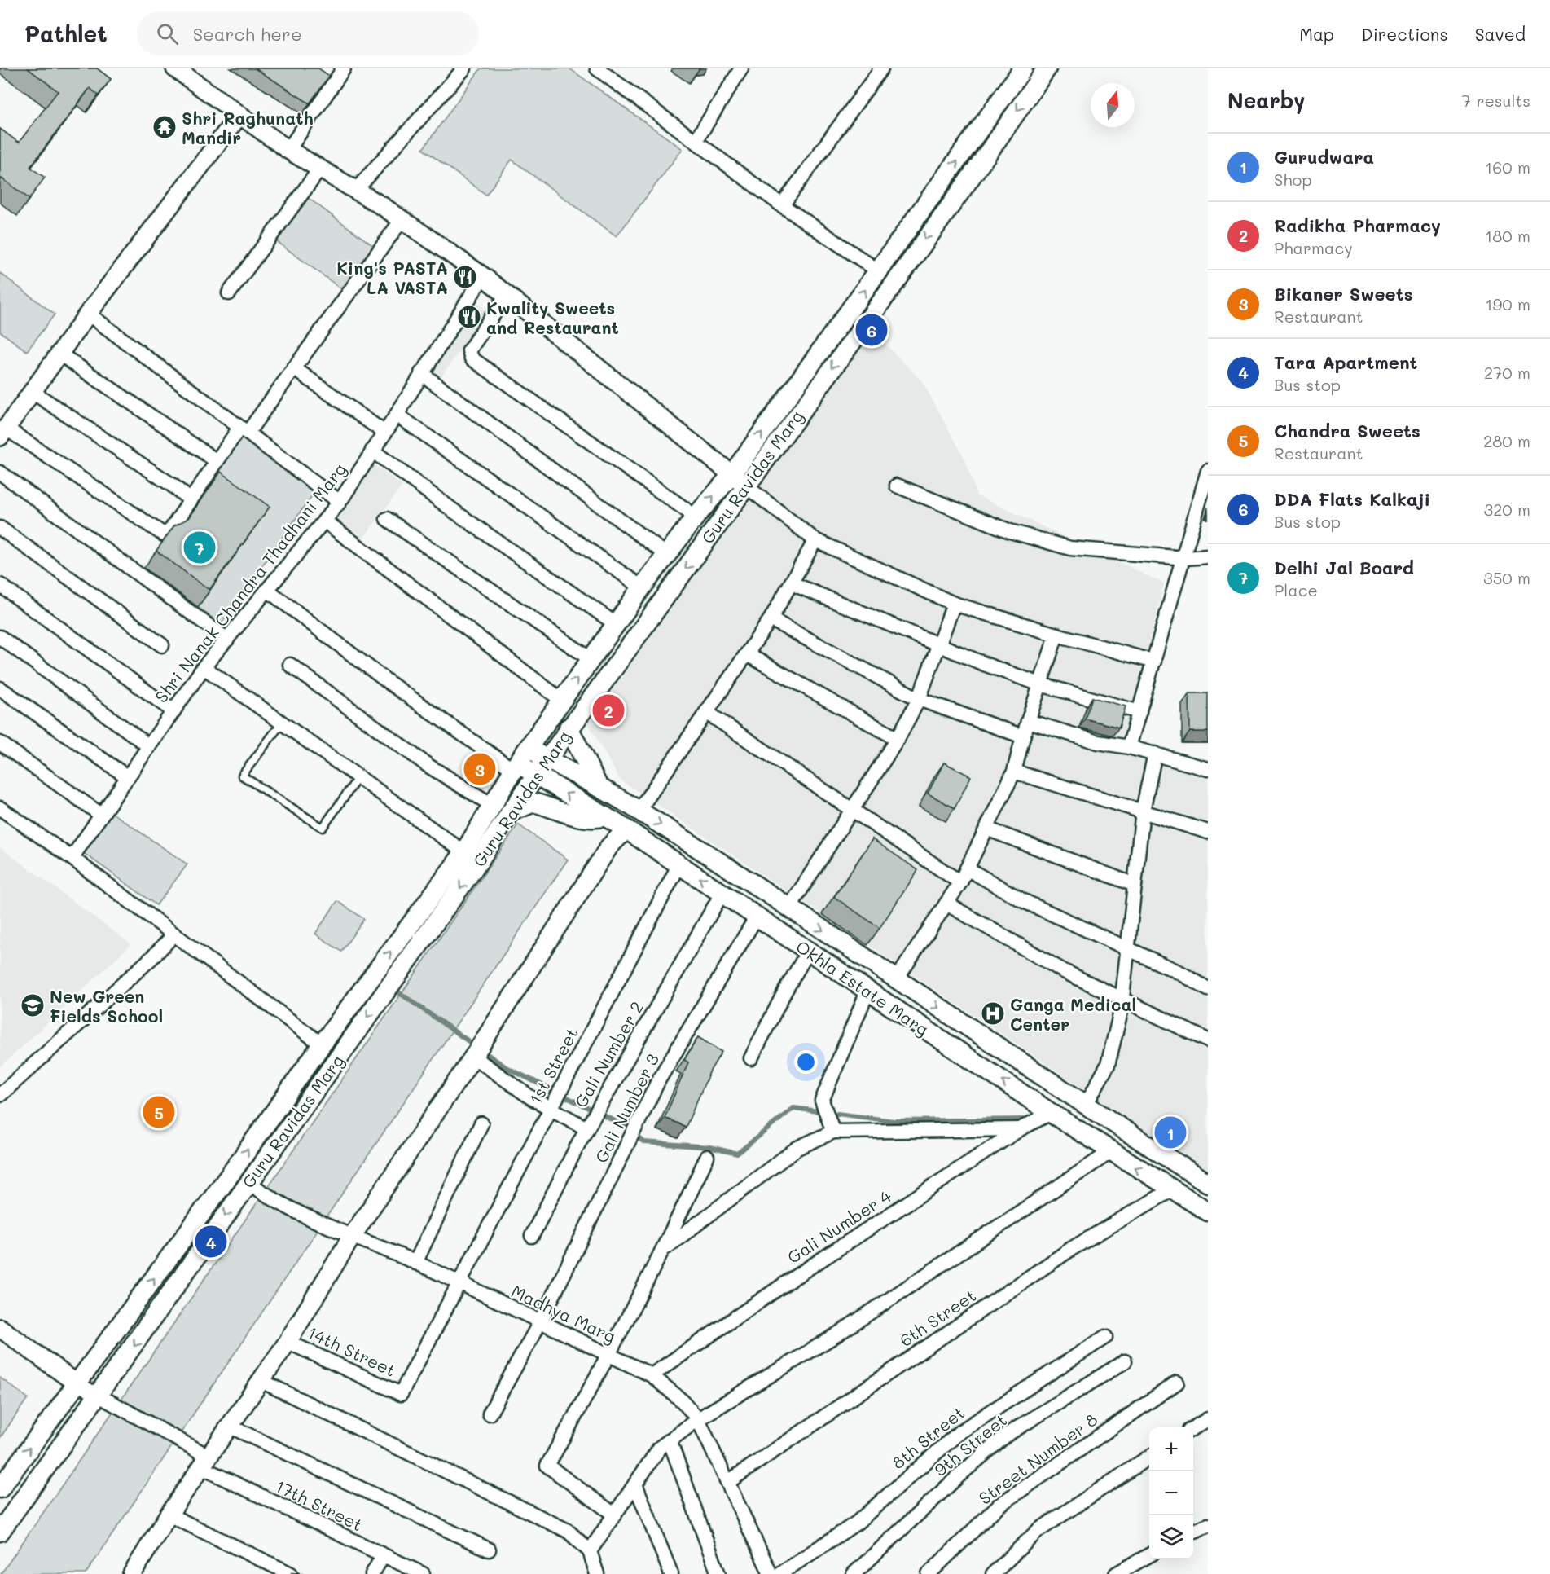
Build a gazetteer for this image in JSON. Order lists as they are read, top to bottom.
{
  "streets": {
    "main road": ["Guru Ravidas Marg", "Okhla Estate Marg"],
    "street": [
      "Shri Nanak Chandra Thadhani Marg",
      "Gali Number 2",
      "1st Street",
      "Gali Number 3",
      "Gali Number 4",
      "Madhya Marg",
      "6th Street",
      "14th Street",
      "8th Street",
      "9th Street",
      "Street Number 8",
      "17th Street"
    ]
  },
  "crossings": [
    ["Guru Ravidas Marg", "Okhla Estate Marg"],
    ["Guru Ravidas Marg", "Madhya Marg"],
    ["Guru Ravidas Marg", "17th Street"],
    ["Okhla Estate Marg", "Gali Number 2"],
    ["Okhla Estate Marg", "1st Street"],
    ["Okhla Estate Marg", "Gali Number 3"],
    ["Okhla Estate Marg", "Gali Number 4"],
    ["Okhla Estate Marg", "6th Street"],
    ["1st Street", "Madhya Marg"],
    ["1st Street", "14th Street"],
    ["Gali Number 3", "Madhya Marg"],
    ["Gali Number 4", "Madhya Marg"],
    ["Madhya Marg", "6th Street"]
  ],
  "places": {
    "temple": ["Shri Raghunath Mandir"],
    "restaurant": ["King's PASTA LA VASTA", "Kwality Sweets and Restaurant"],
    "school or university": ["New Green Fields School"],
    "hospital": ["Ganga Medical Center"]
  },
  "north": "top",
  "page": {
    "header": "Pathlet",
    "search": "Search here",
    "nav": ["Map", "Directions", "Saved"],
    "heading": ["Nearby", "7 results"],
    "list": [
      {
        "mark": "1",
        "name": "Gurudwara",
        "note": "Shop",
        "value": "160 m"
      },
      {
        "mark": "2",
        "name": "Radikha Pharmacy",
        "note": "Pharmacy",
        "value": "180 m"
      },
      {
        "mark": "3",
        "name": "Bikaner Sweets",
        "note": "Restaurant",
        "value": "190 m"
      },
      {
        "mark": "4",
        "name": "Tara Apartment",
        "note": "Bus stop",
        "value": "270 m"
      },
      {
        "mark": "5",
        "name": "Chandra Sweets",
        "note": "Restaurant",
        "value": "280 m"
      },
      {
        "mark": "6",
        "name": "DDA Flats Kalkaji",
        "note": "Bus stop",
        "value": "320 m"
      },
      {
        "mark": "7",
        "name": "Delhi Jal Board",
        "note": "Place",
        "value": "350 m"
      }
    ],
    "pins": [
      "6",
      "7",
      "2",
      "3",
      "5",
      "1",
      "4"
    ],
    "map_buttons": ["+", "−"]
  }
}
